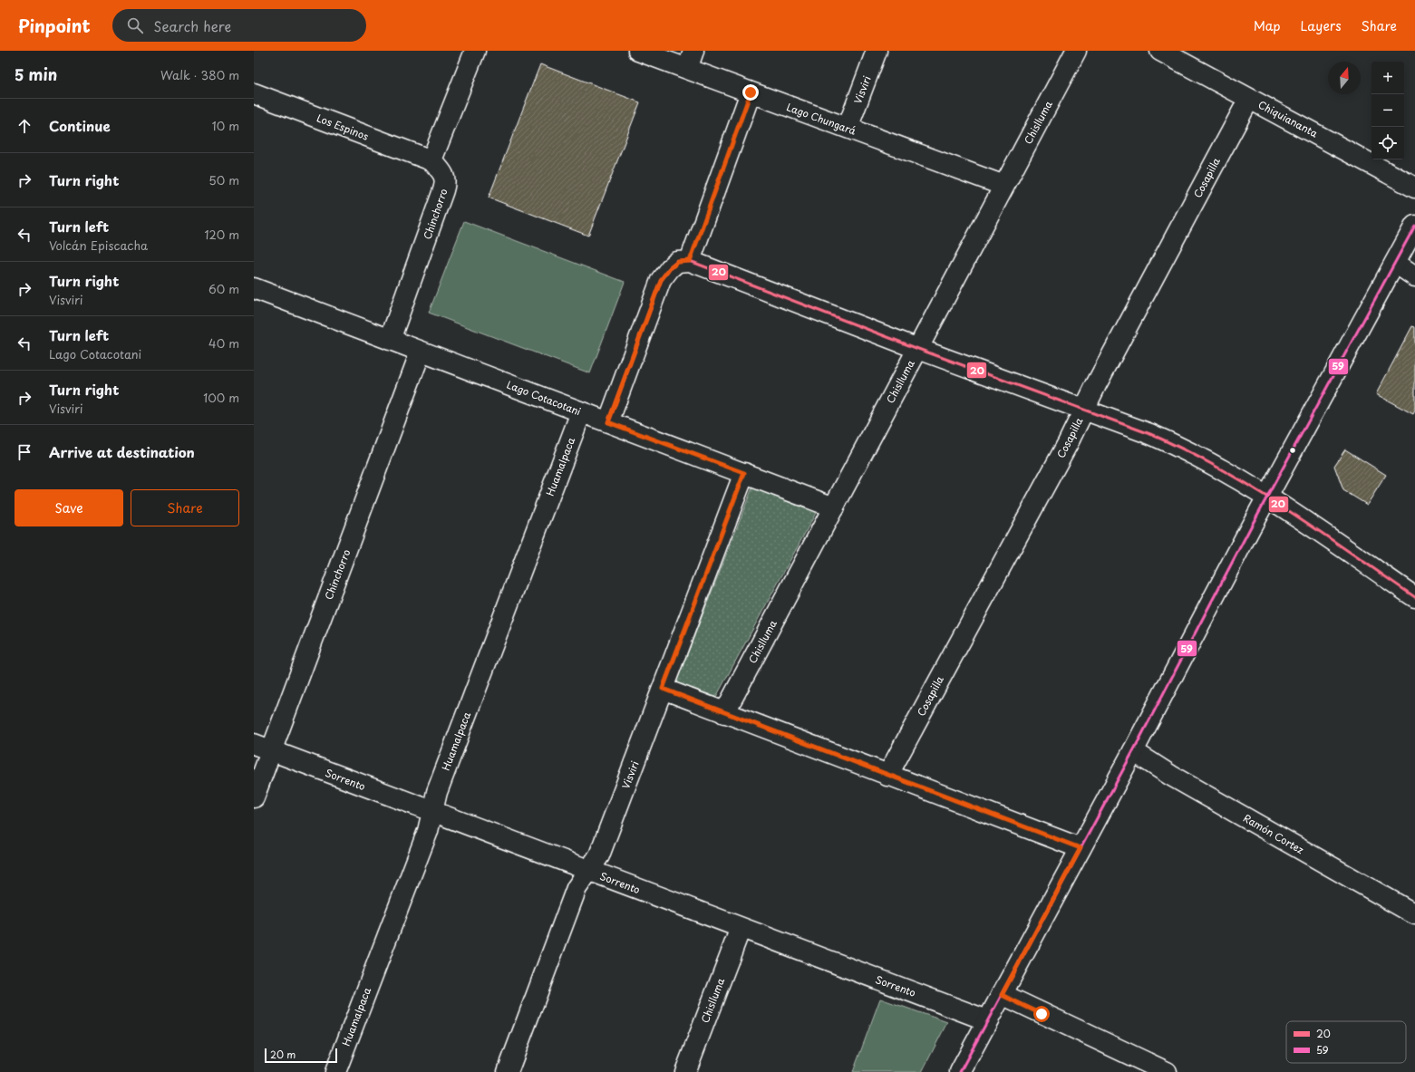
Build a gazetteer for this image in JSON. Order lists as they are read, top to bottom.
{
  "streets": {
    "street": [
      "Visviri",
      "Lago Chungará",
      "Chiquiananta",
      "Chislluma",
      "Los Espinos",
      "Cosapilla",
      "Chinchorro",
      "Lago Cotacotani",
      "Huamalpaca",
      "Sorrento",
      "Ramón Cortez"
    ]
  },
  "crossings": [
    ["Visviri", "Lago Chungará"],
    ["Visviri", "Lago Cotacotani"],
    ["Visviri", "Sorrento"],
    ["Lago Chungará", "Chislluma"],
    ["Chiquiananta", "Cosapilla"],
    ["Chislluma", "Lago Cotacotani"],
    ["Chislluma", "Sorrento"],
    ["Los Espinos", "Chinchorro"],
    ["Chinchorro", "Lago Cotacotani"],
    ["Chinchorro", "Sorrento"],
    ["Lago Cotacotani", "Huamalpaca"],
    ["Huamalpaca", "Sorrento"]
  ],
  "lines": ["transit line 59", "transit line 20"],
  "legend": ["20", "59"],
  "scale_bar": "20 m",
  "north": "top",
  "page": {
    "header": "Pinpoint",
    "search": "Search here",
    "nav": ["Map", "Layers", "Share"],
    "heading": ["5 min", "Walk · 380 m"],
    "map_buttons": ["+", "−"],
    "list": [
      ["Continue", "10 m"],
      ["Turn right", "50 m"],
      ["Turn left", "Volcán Episcacha", "120 m"],
      ["Turn right", "Visviri", "60 m"],
      ["Turn left", "Lago Cotacotani", "40 m"],
      ["Turn right", "Visviri", "100 m"],
      "Arrive at destination"
    ],
    "buttons": ["Save", "Share"],
    "scale": "20 m"
  }
}
